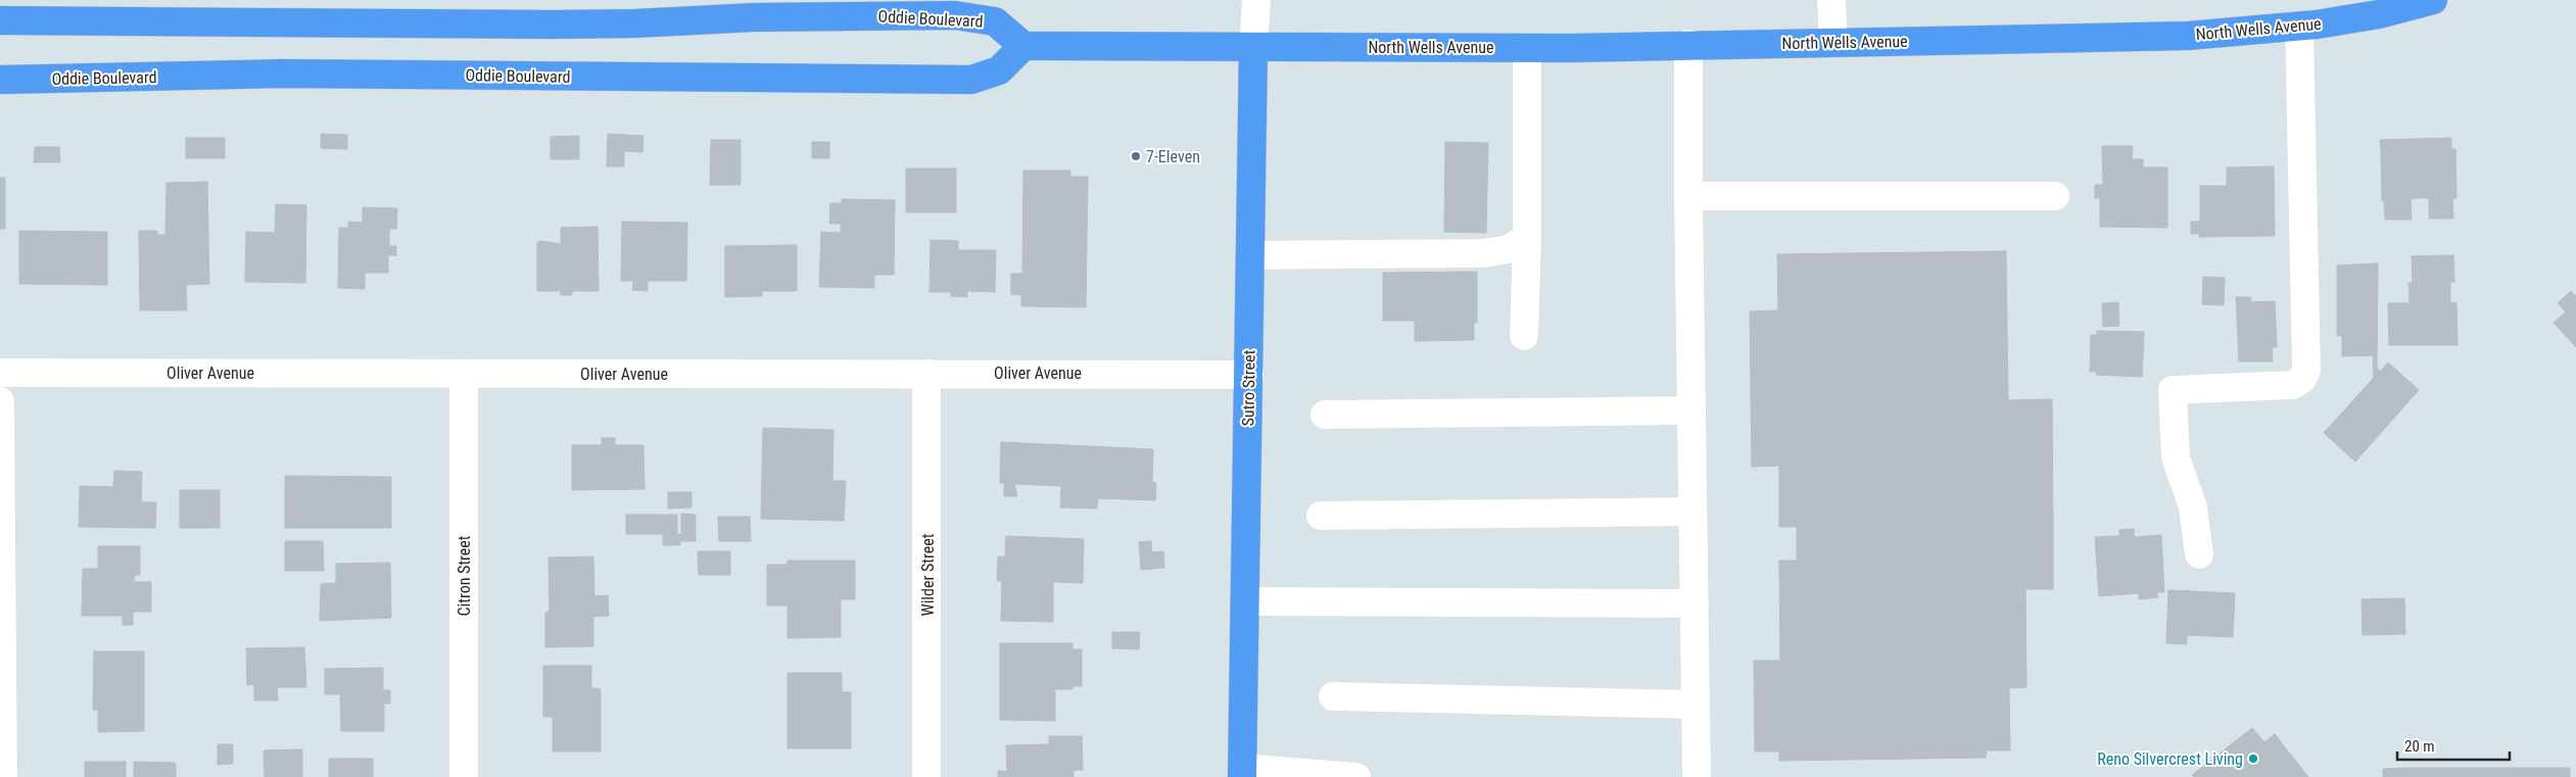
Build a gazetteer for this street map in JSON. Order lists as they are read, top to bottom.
{
  "streets": {
    "main road": ["Oddie Boulevard", "North Wells Avenue", "Sutro Street"],
    "street": ["Oliver Avenue", "Wilder Street", "Citron Street"]
  },
  "crossings": [
    ["North Wells Avenue", "Sutro Street"],
    ["Oliver Avenue", "Sutro Street"],
    ["Oliver Avenue", "Wilder Street"],
    ["Oliver Avenue", "Citron Street"]
  ],
  "places": ["7-Eleven", "Reno Silvercrest Living"],
  "scale_bar": "20 m"
}
